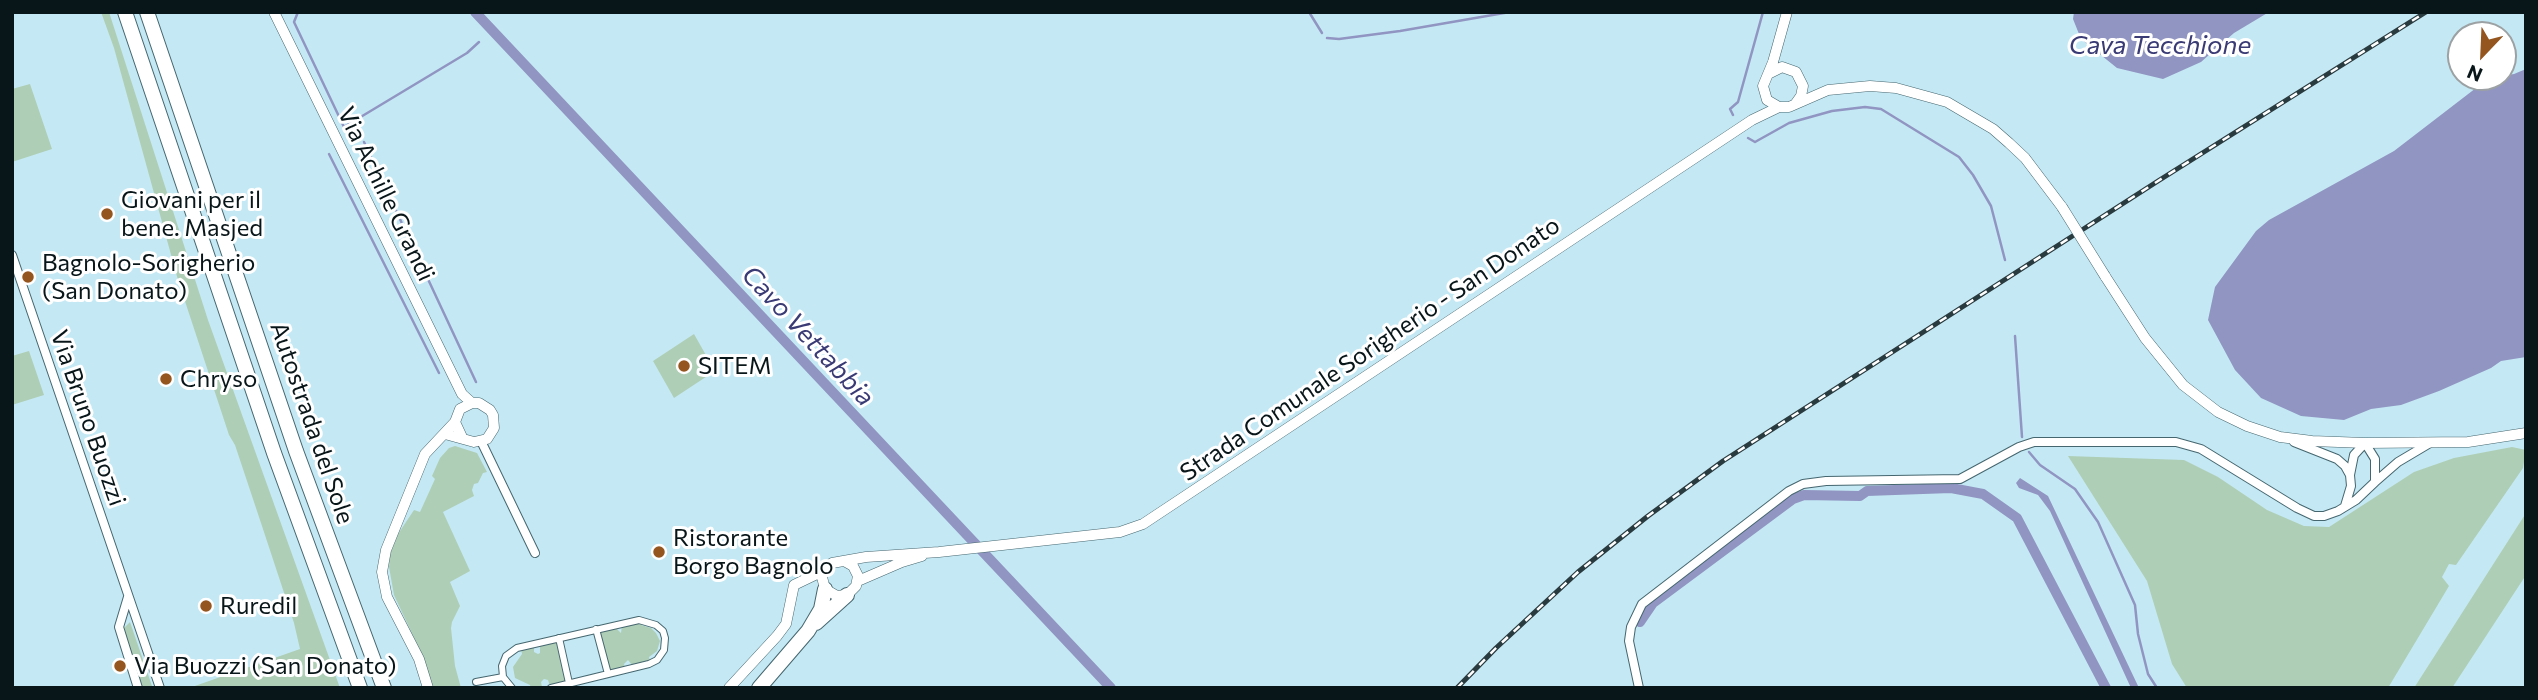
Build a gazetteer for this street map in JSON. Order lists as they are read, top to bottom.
{
  "streets": {
    "highway": ["Autostrada del Sole"],
    "street": ["Via Achille Grandi", "Strada Comunale Sorigherio - San Donato", "Via Bruno Buozzi"]
  },
  "water": ["Cava Tecchione", "Cavo Vettabbia"],
  "places": [
    "Giovani per il bene. Masjed",
    "Bagnolo-Sorigherio (San Donato)",
    "SITEM",
    "Chryso",
    "Ristorante Borgo Bagnolo",
    "Ruredil",
    "Via Buozzi (San Donato)"
  ],
  "north": "bottom left"
}
